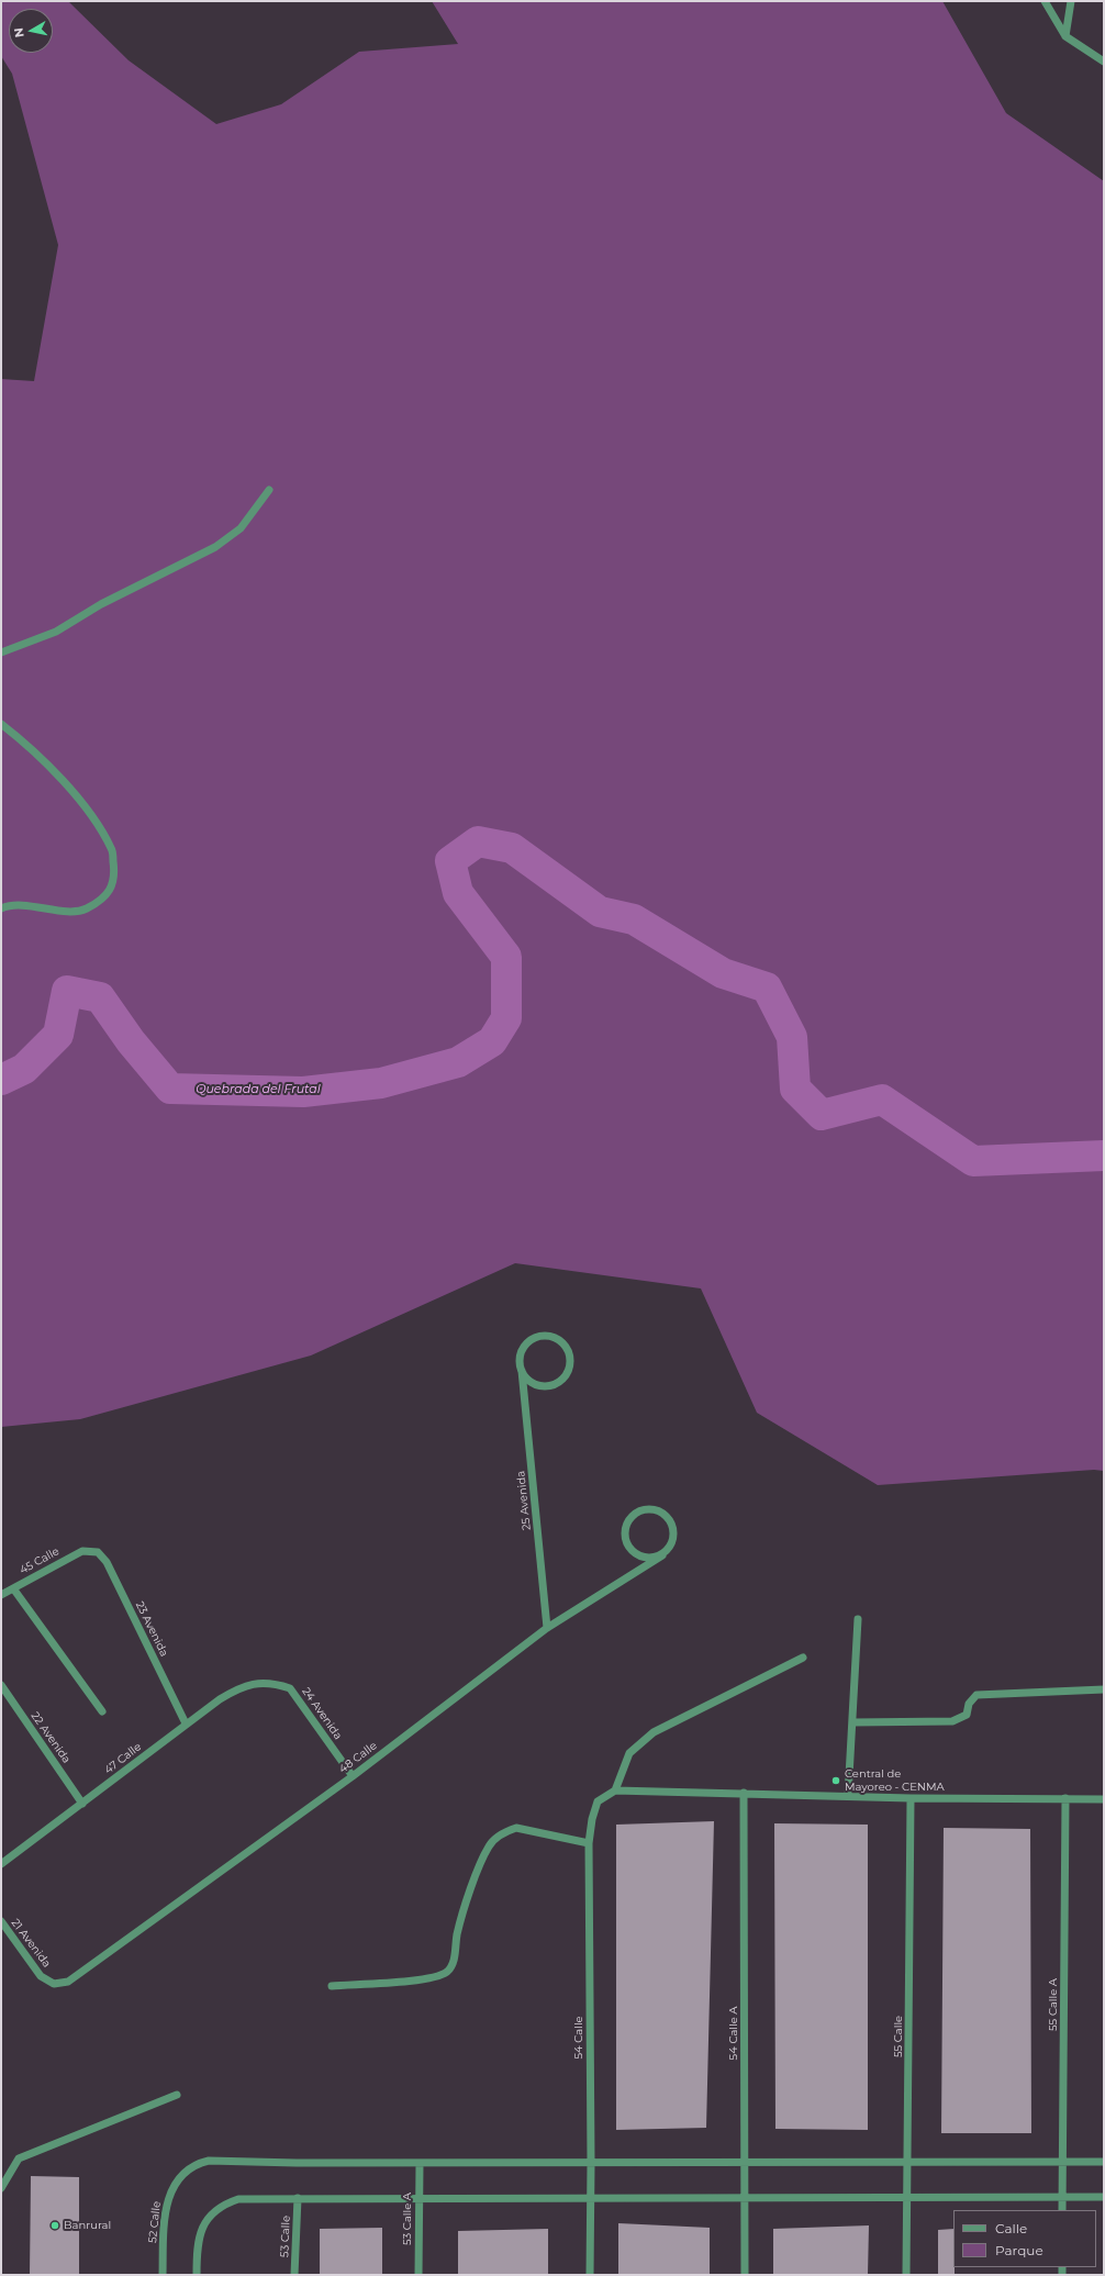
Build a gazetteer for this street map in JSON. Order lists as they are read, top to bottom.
{
  "streets": {
    "street": [
      "25 Avenida",
      "45 Calle",
      "23 Avenida",
      "24 Avenida",
      "22 Avenida",
      "48 Calle",
      "47 Calle",
      "21 Avenida",
      "55 Calle A",
      "54 Calle A",
      "55 Calle",
      "54 Calle",
      "53 Calle A",
      "52 Calle",
      "53 Calle"
    ]
  },
  "crossings": [
    ["25 Avenida", "48 Calle"],
    ["45 Calle", "23 Avenida"],
    ["23 Avenida", "47 Calle"],
    ["24 Avenida", "48 Calle"],
    ["24 Avenida", "47 Calle"],
    ["22 Avenida", "47 Calle"],
    ["48 Calle", "21 Avenida"],
    ["55 Calle A", "52 Calle"],
    ["54 Calle A", "52 Calle"],
    ["55 Calle", "52 Calle"],
    ["54 Calle", "52 Calle"],
    ["53 Calle A", "52 Calle"]
  ],
  "water": ["Quebrada del Frutal"],
  "places": ["Central de Mayoreo - CENMA", "Banrural"],
  "legend": ["Calle", "Parque"],
  "north": "left"
}
